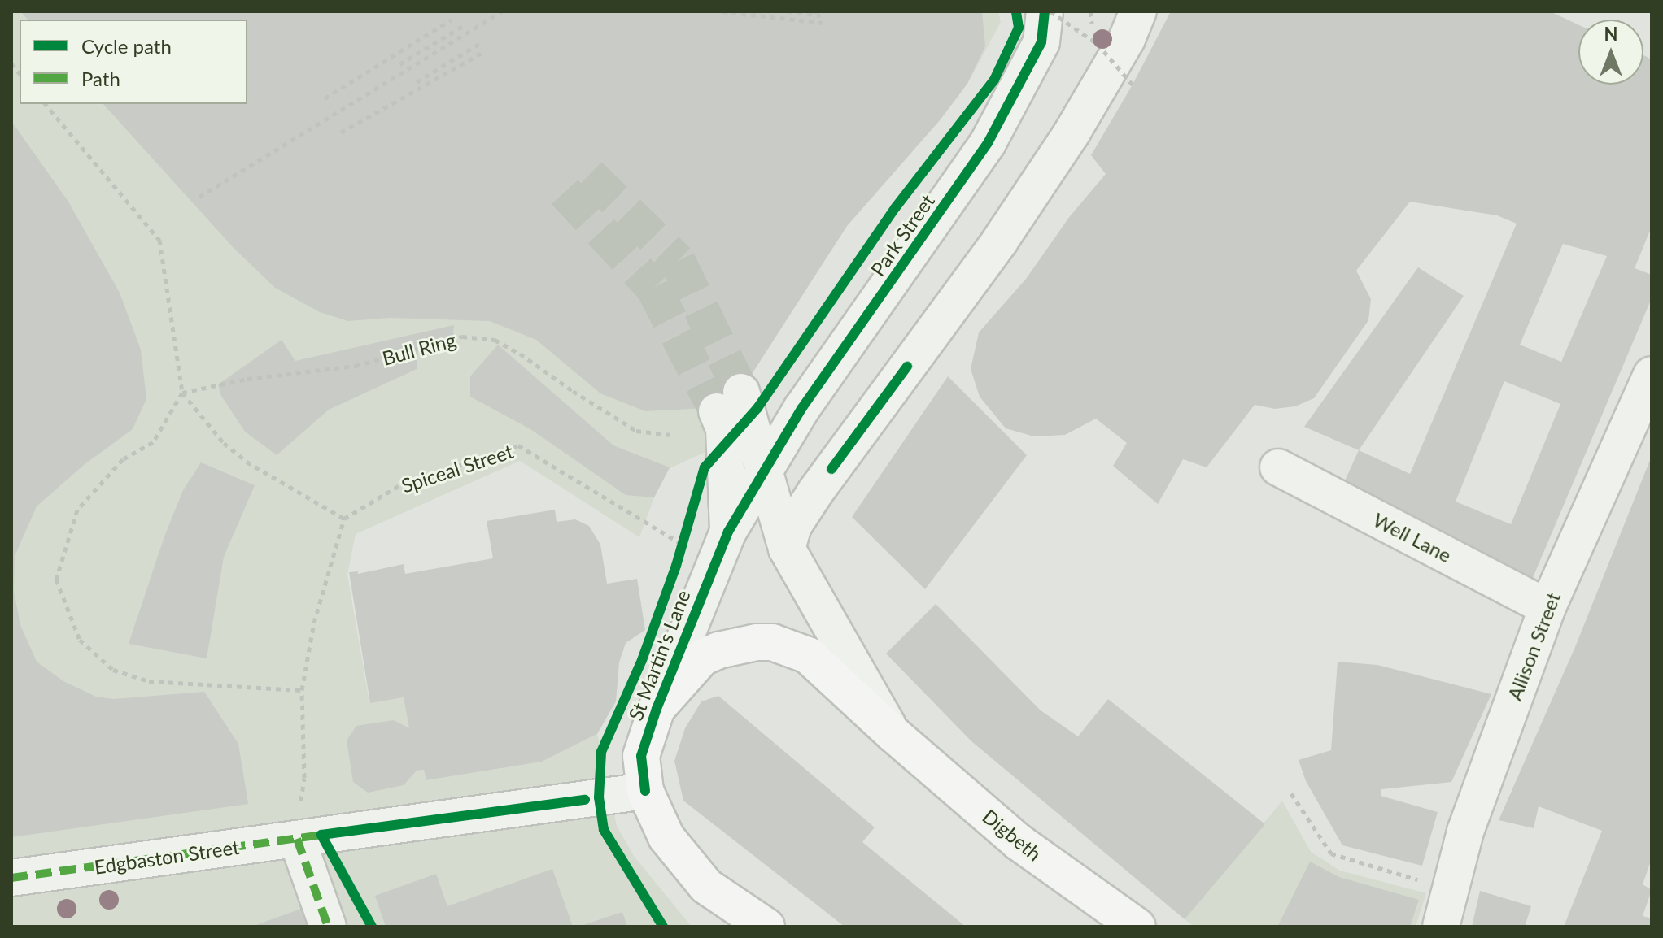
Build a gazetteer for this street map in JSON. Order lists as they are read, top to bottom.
{
  "streets": {
    "main road": ["St Martin's Lane", "Digbeth"],
    "street": [
      "Park Street",
      "Well Lane",
      "Allison Street",
      "Edgbaston Street"
    ],
    "path": ["Bull Ring", "Spiceal Street"]
  },
  "crossings": [
    ["Park Street", "St Martin's Lane"],
    ["Well Lane", "Allison Street"],
    ["St Martin's Lane", "Digbeth"]
  ],
  "legend": ["Cycle path", "Path"],
  "north": "top"
}
